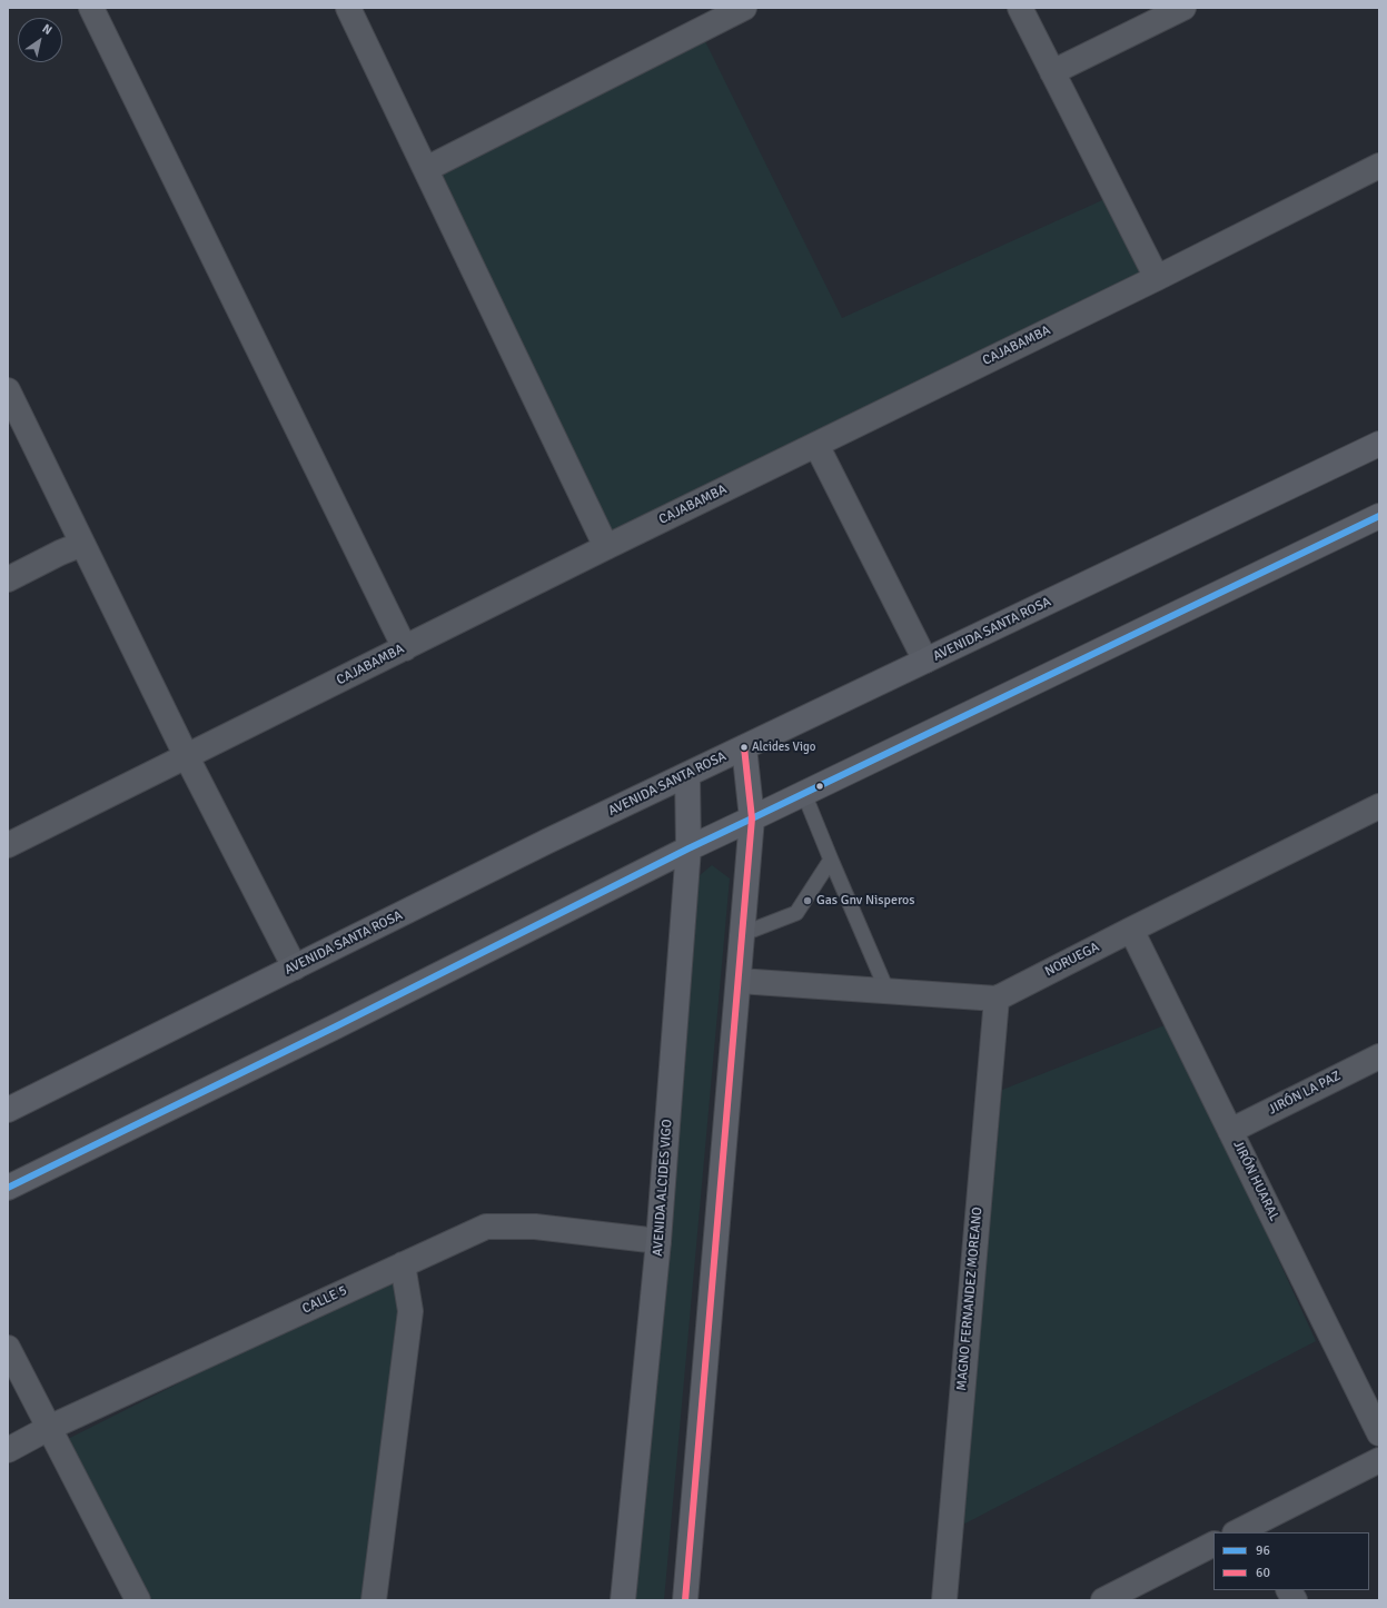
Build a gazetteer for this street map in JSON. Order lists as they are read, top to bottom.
{
  "streets": {
    "main road": ["AVENIDA SANTA ROSA", "AVENIDA ALCIDES VIGO"],
    "street": [
      "CAJABAMBA",
      "NORUEGA",
      "JIRÓN LA PAZ",
      "JIRÓN HUARAL",
      "MAGNO FERNANDEZ MOREANO",
      "CALLE 5"
    ]
  },
  "crossings": [
    ["AVENIDA SANTA ROSA", "AVENIDA ALCIDES VIGO"],
    ["NORUEGA", "JIRÓN HUARAL"],
    ["NORUEGA", "MAGNO FERNANDEZ MOREANO"],
    ["JIRÓN LA PAZ", "JIRÓN HUARAL"],
    ["AVENIDA ALCIDES VIGO", "CALLE 5"]
  ],
  "places": ["Alcides Vigo", "Gas Gnv Nisperos"],
  "lines": ["transit line 96", "transit line 60"],
  "legend": ["96", "60"],
  "north": "top right"
}
